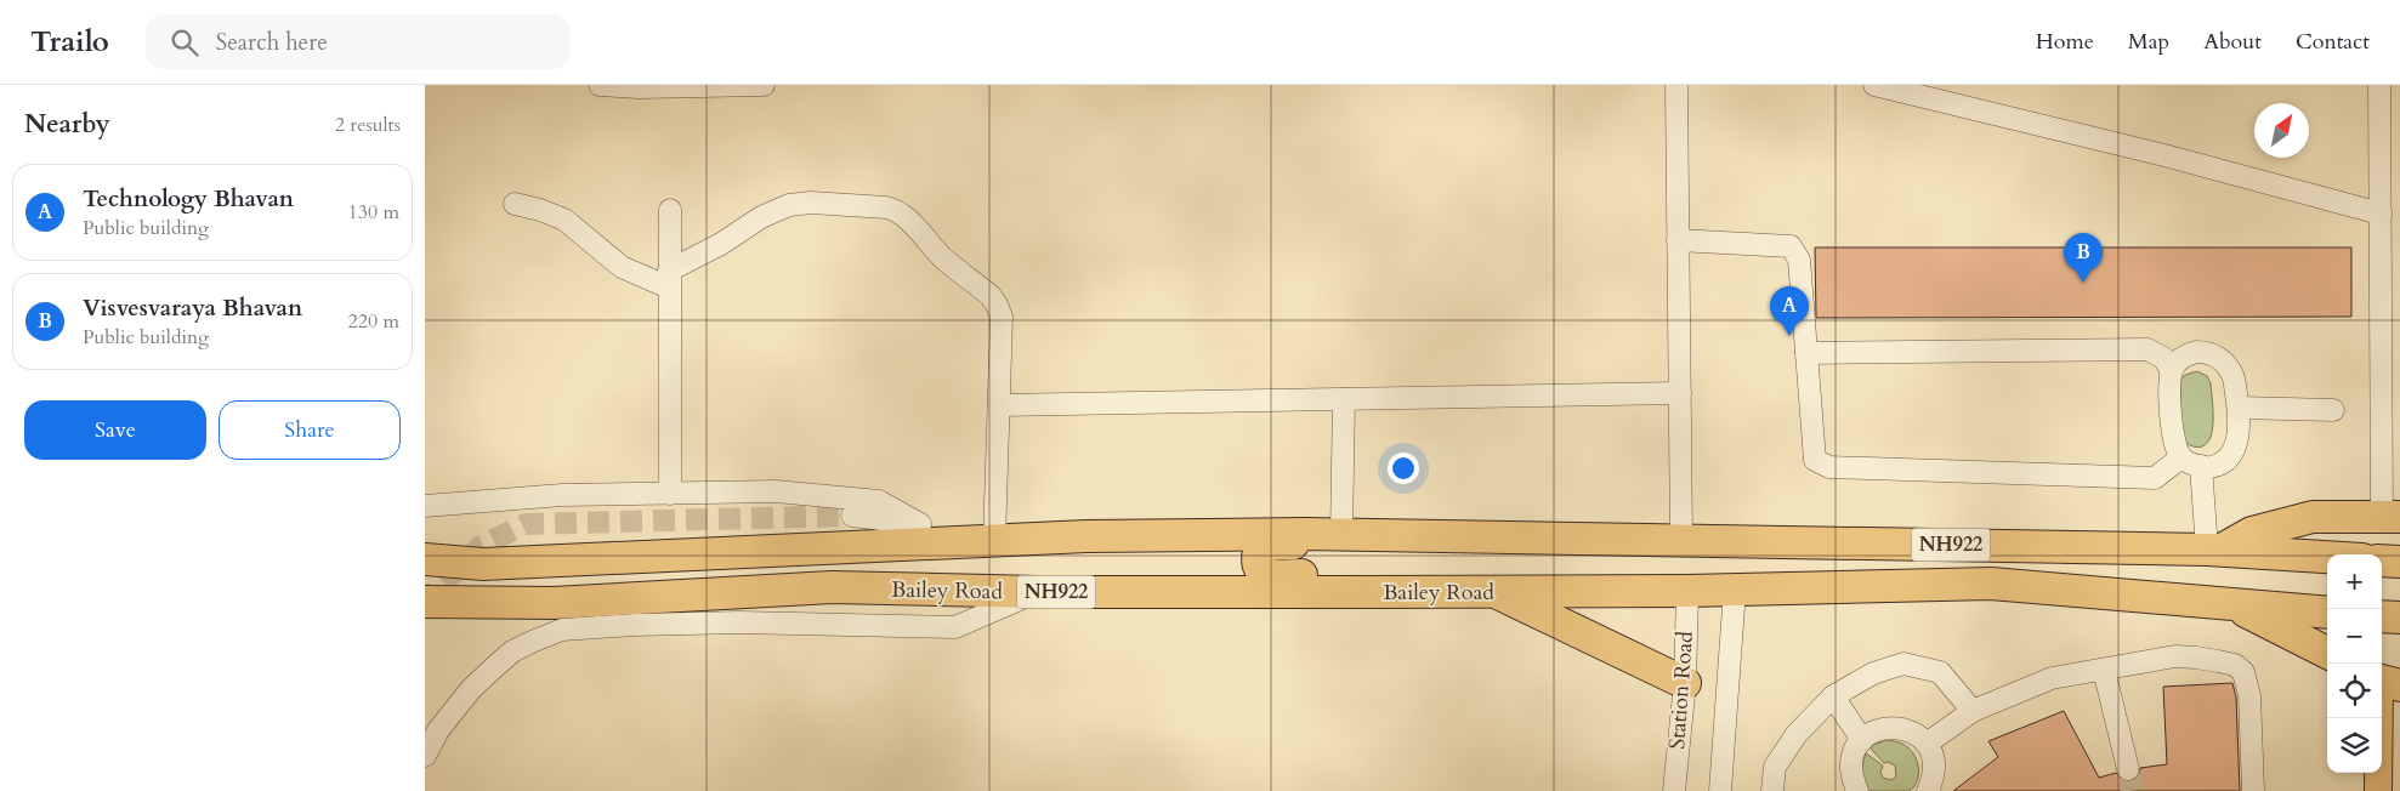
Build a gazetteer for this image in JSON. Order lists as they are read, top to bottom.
{
  "streets": {
    "highway": ["NH922", "Bailey Road"],
    "street": ["Station Road"]
  },
  "crossings": [
    ["NH922", "Bailey Road"],
    ["NH922", "Station Road"],
    ["Bailey Road", "Station Road"]
  ],
  "north": "top right",
  "page": {
    "header": "Trailo",
    "search": "Search here",
    "nav": [
      "Home",
      "Map",
      "About",
      "Contact"
    ],
    "heading": ["Nearby", "2 results"],
    "list": [
      {
        "mark": "A",
        "name": "Technology Bhavan",
        "note": "Public building",
        "value": "130 m"
      },
      {
        "mark": "B",
        "name": "Visvesvaraya Bhavan",
        "note": "Public building",
        "value": "220 m"
      }
    ],
    "pins": ["B", "A"],
    "buttons": ["Save", "Share"],
    "map_buttons": ["+", "−"]
  }
}
